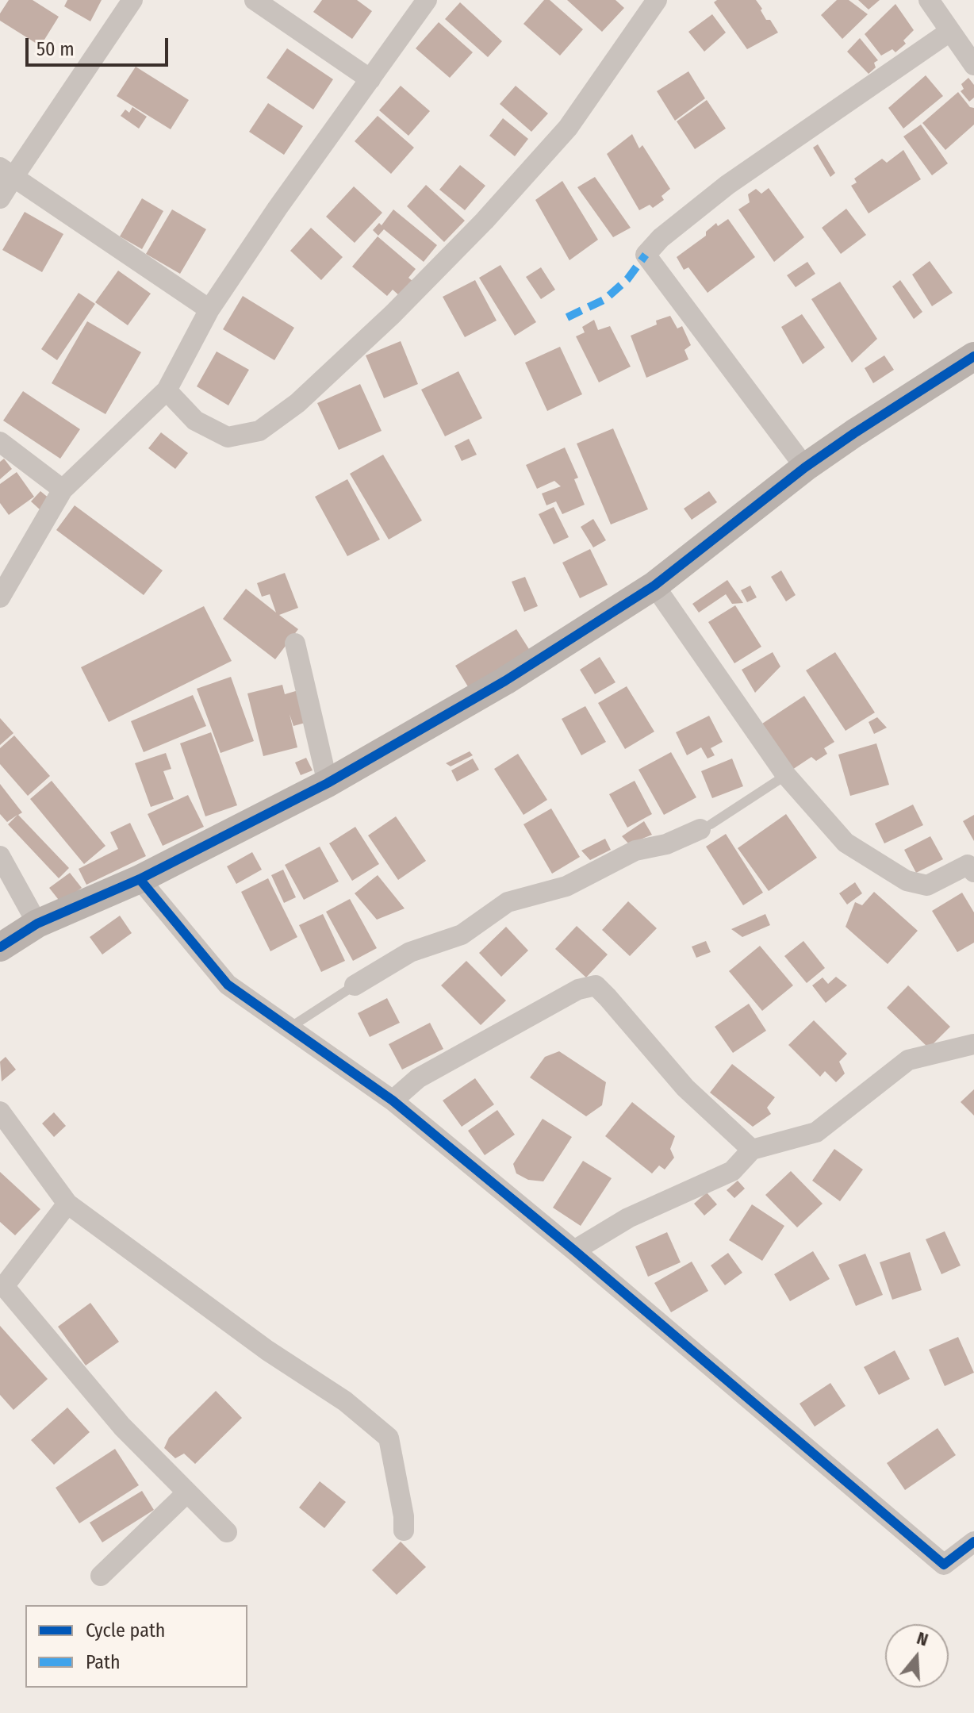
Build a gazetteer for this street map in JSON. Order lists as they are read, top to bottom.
{
  "legend": ["Cycle path", "Path"],
  "scale_bar": "50 m",
  "north": "top"
}
